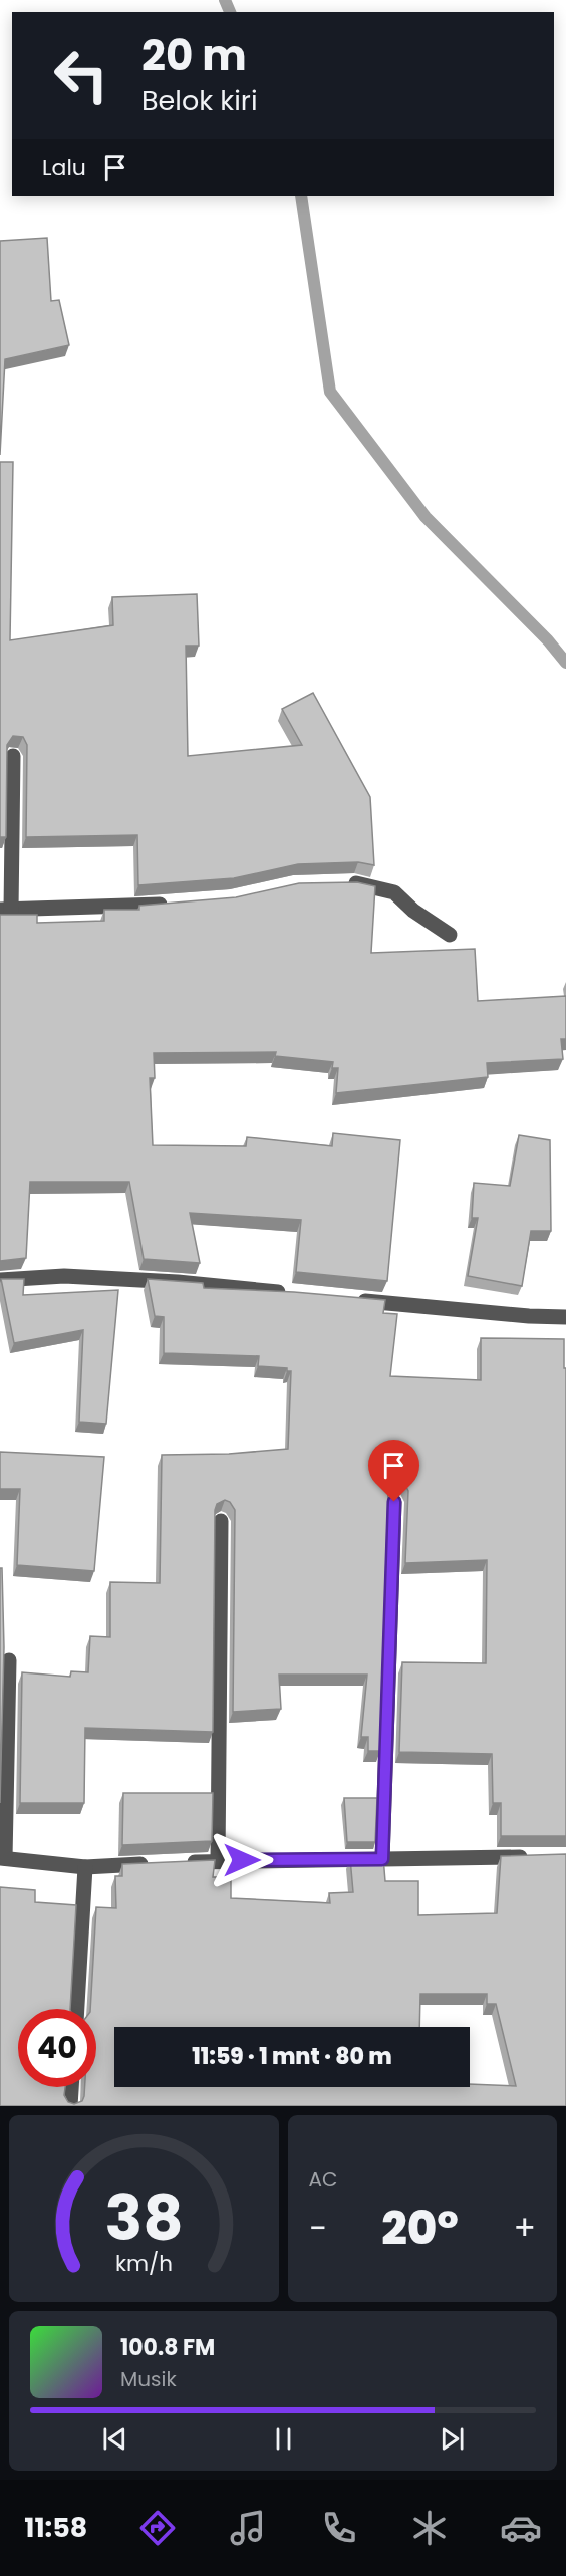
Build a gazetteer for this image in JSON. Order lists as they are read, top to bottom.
{
  "page": {
    "turn": ["20 m", "Belok kiri"],
    "then": "Lalu",
    "limit": "40",
    "trip": "11:59 · 1 mnt · 80 m",
    "tile": "AC",
    "heat": ["−", "20°", "+"],
    "song": ["100.8 FM", "Musik"],
    "tabs": "11:58",
    "gauge": ["38", "km/h"]
  }
}
